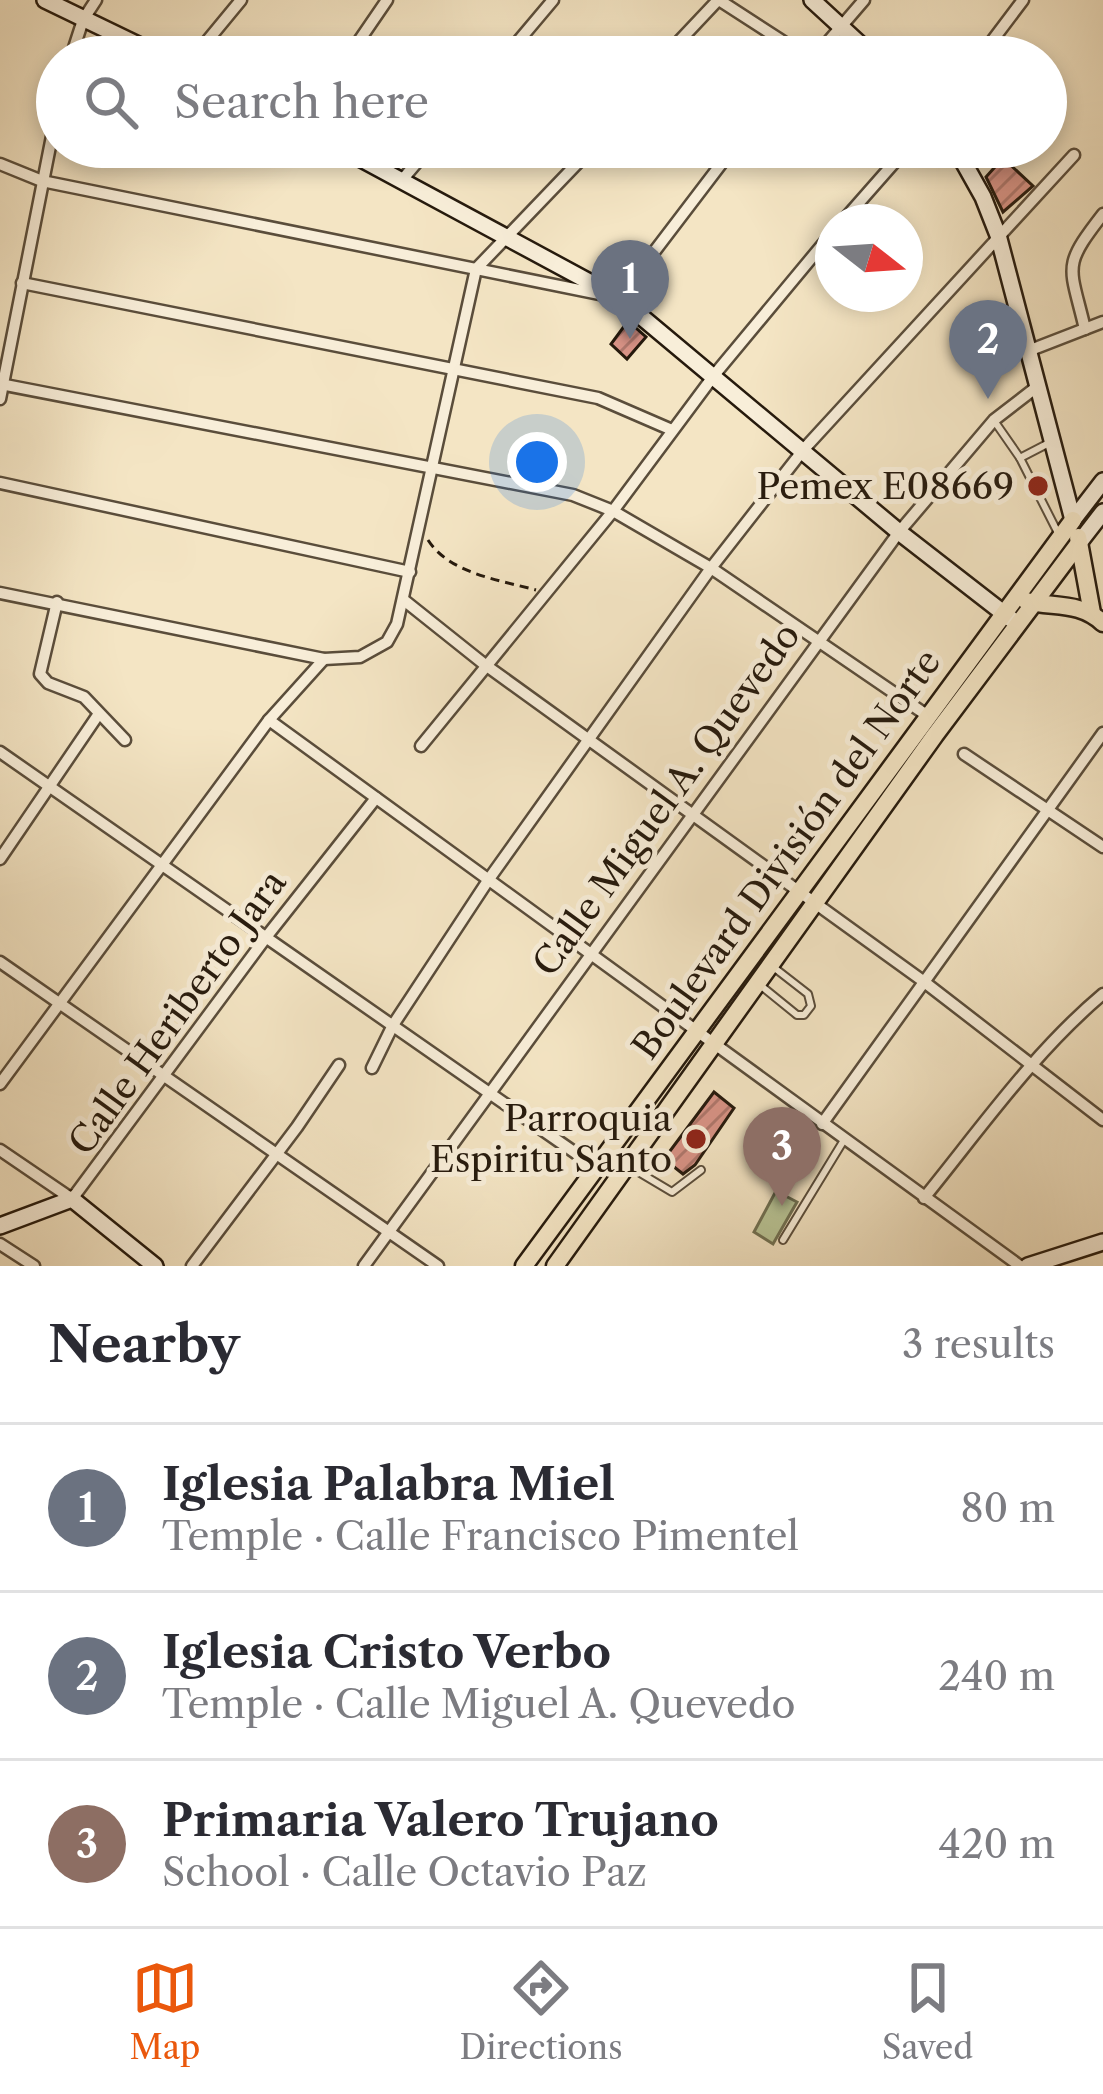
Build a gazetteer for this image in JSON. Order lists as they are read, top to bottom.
{
  "streets": {
    "main road": ["Boulevard División del Norte", "Calle Heriberto Jara"],
    "street": ["Calle Miguel A. Quevedo"]
  },
  "places": ["Pemex E08669", "Parroquia Espiritu Santo"],
  "north": "right",
  "page": {
    "search": "Search here",
    "pins": ["1", "2", "3"],
    "heading": ["Nearby", "3 results"],
    "list": [
      {
        "mark": "1",
        "name": "Iglesia Palabra Miel",
        "note": "Temple · Calle Francisco Pimentel",
        "value": "80 m"
      },
      {
        "mark": "2",
        "name": "Iglesia Cristo Verbo",
        "note": "Temple · Calle Miguel A. Quevedo",
        "value": "240 m"
      },
      {
        "mark": "3",
        "name": "Primaria Valero Trujano",
        "note": "School · Calle Octavio Paz",
        "value": "420 m"
      }
    ],
    "nav": ["Map", "Directions", "Saved"]
  }
}
